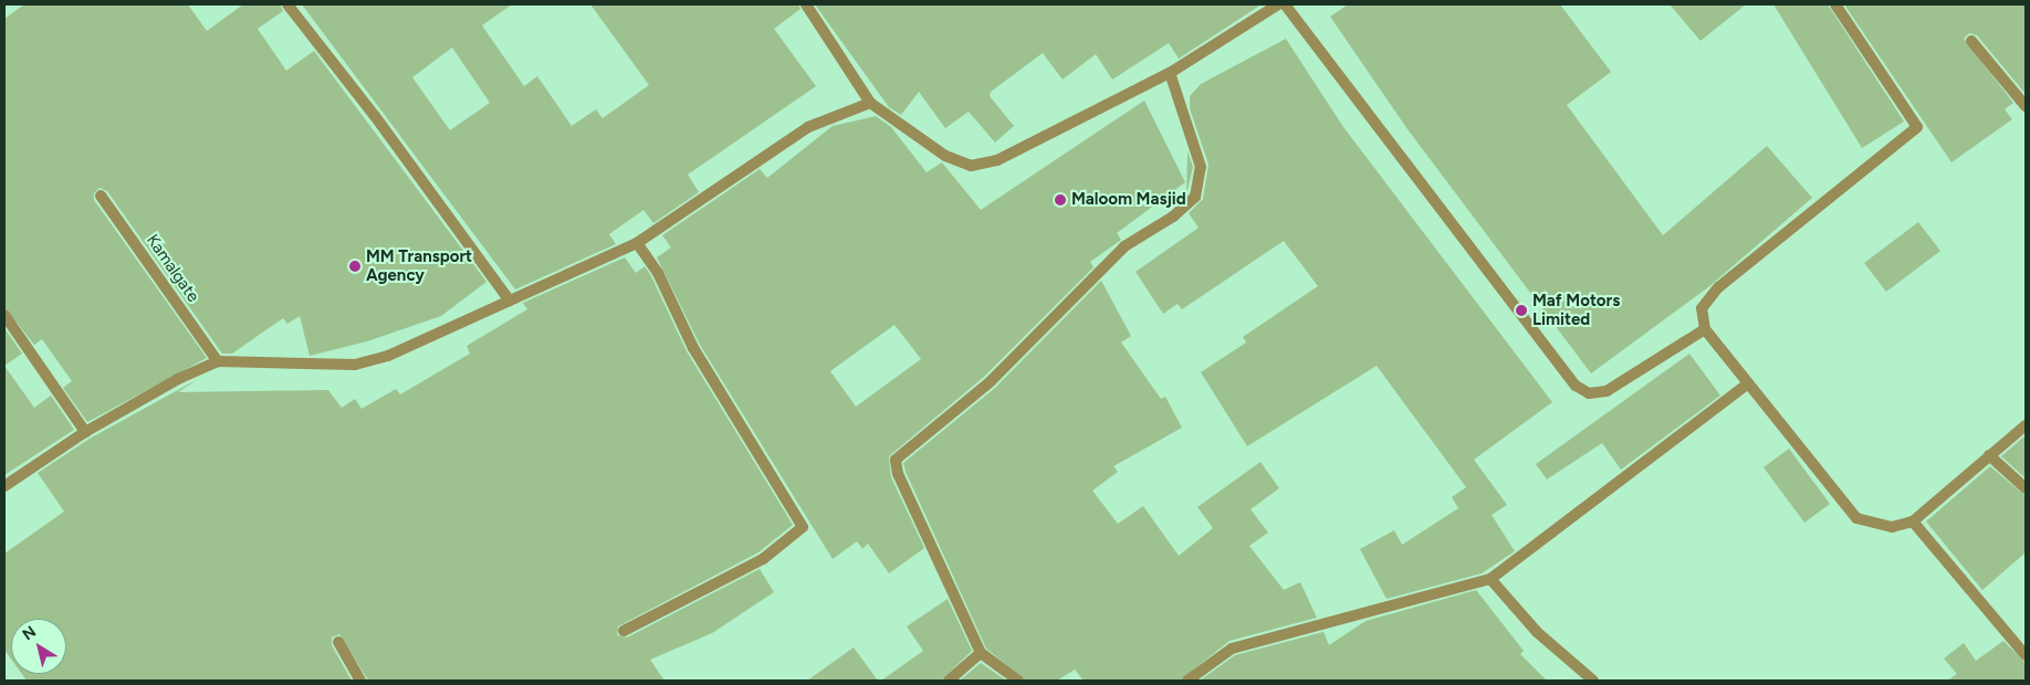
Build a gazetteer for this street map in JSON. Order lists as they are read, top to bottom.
{
  "streets": {
    "street": ["Kamalgate"]
  },
  "places": ["Maloom Masjid", "MM Transport Agency", "Maf Motors Limited"],
  "north": "top left"
}
